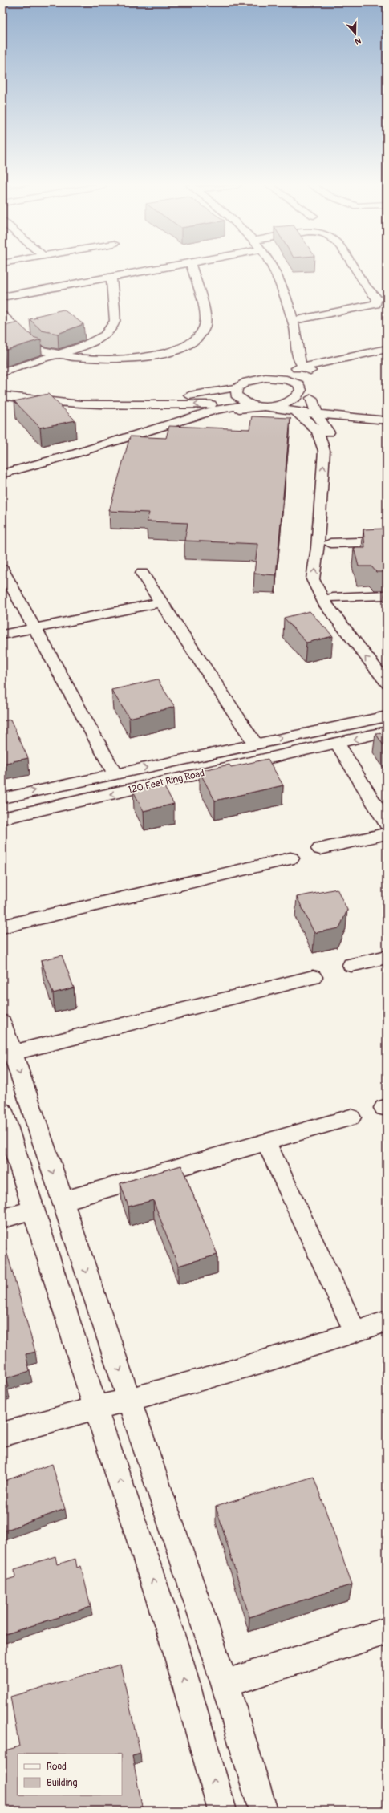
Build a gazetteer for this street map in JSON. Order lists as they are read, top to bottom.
{
  "streets": {
    "street": ["120 Feet Ring Road"]
  },
  "legend": ["Road", "Building"],
  "north": "bottom"
}
